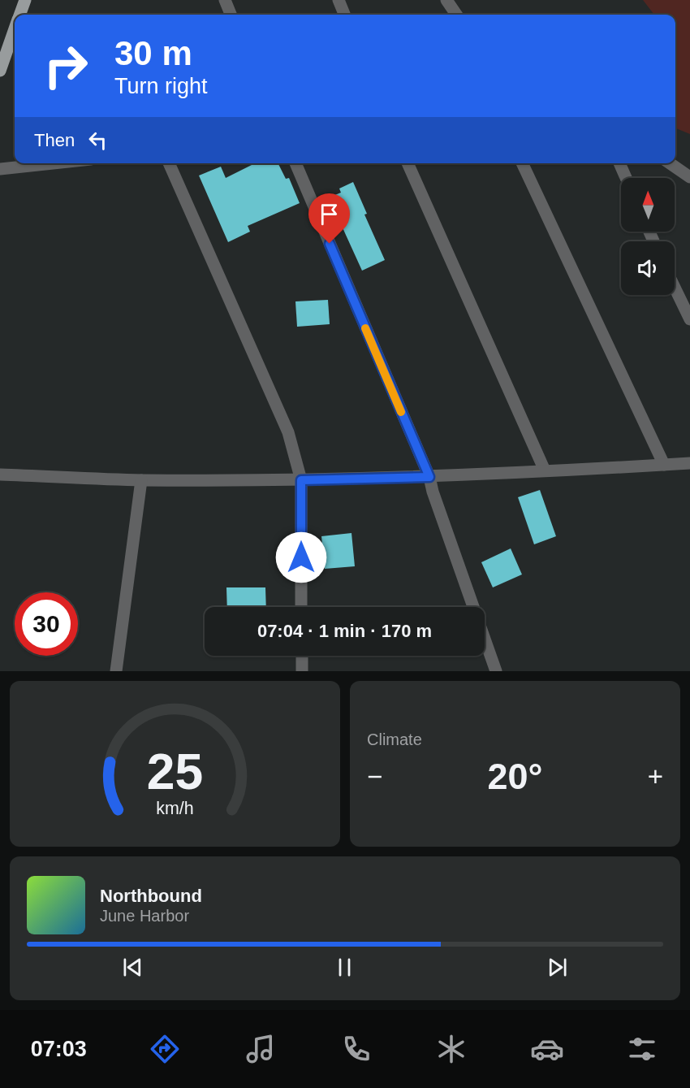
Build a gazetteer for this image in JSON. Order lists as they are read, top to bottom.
{
  "north": "top",
  "page": {
    "turn": ["30 m", "Turn right"],
    "then": "Then",
    "limit": "30",
    "trip": "07:04 · 1 min · 170 m",
    "tile": "Climate",
    "heat": ["−", "20°", "+"],
    "song": ["Northbound", "June Harbor"],
    "tabs": "07:03",
    "gauge": ["25", "km/h"]
  }
}
